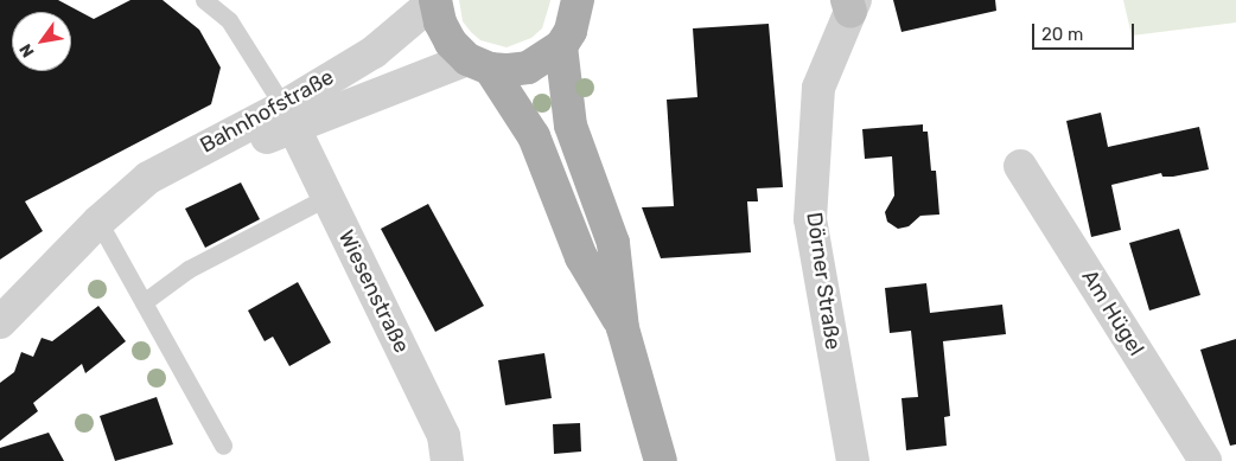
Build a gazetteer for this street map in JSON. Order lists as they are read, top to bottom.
{
  "streets": {
    "street": [
      "Bahnhofstraße",
      "Dörner Straße",
      "Wiesenstraße",
      "Am Hügel"
    ]
  },
  "crossings": [
    ["Bahnhofstraße", "Wiesenstraße"]
  ],
  "scale_bar": "20 m",
  "north": "bottom left"
}
